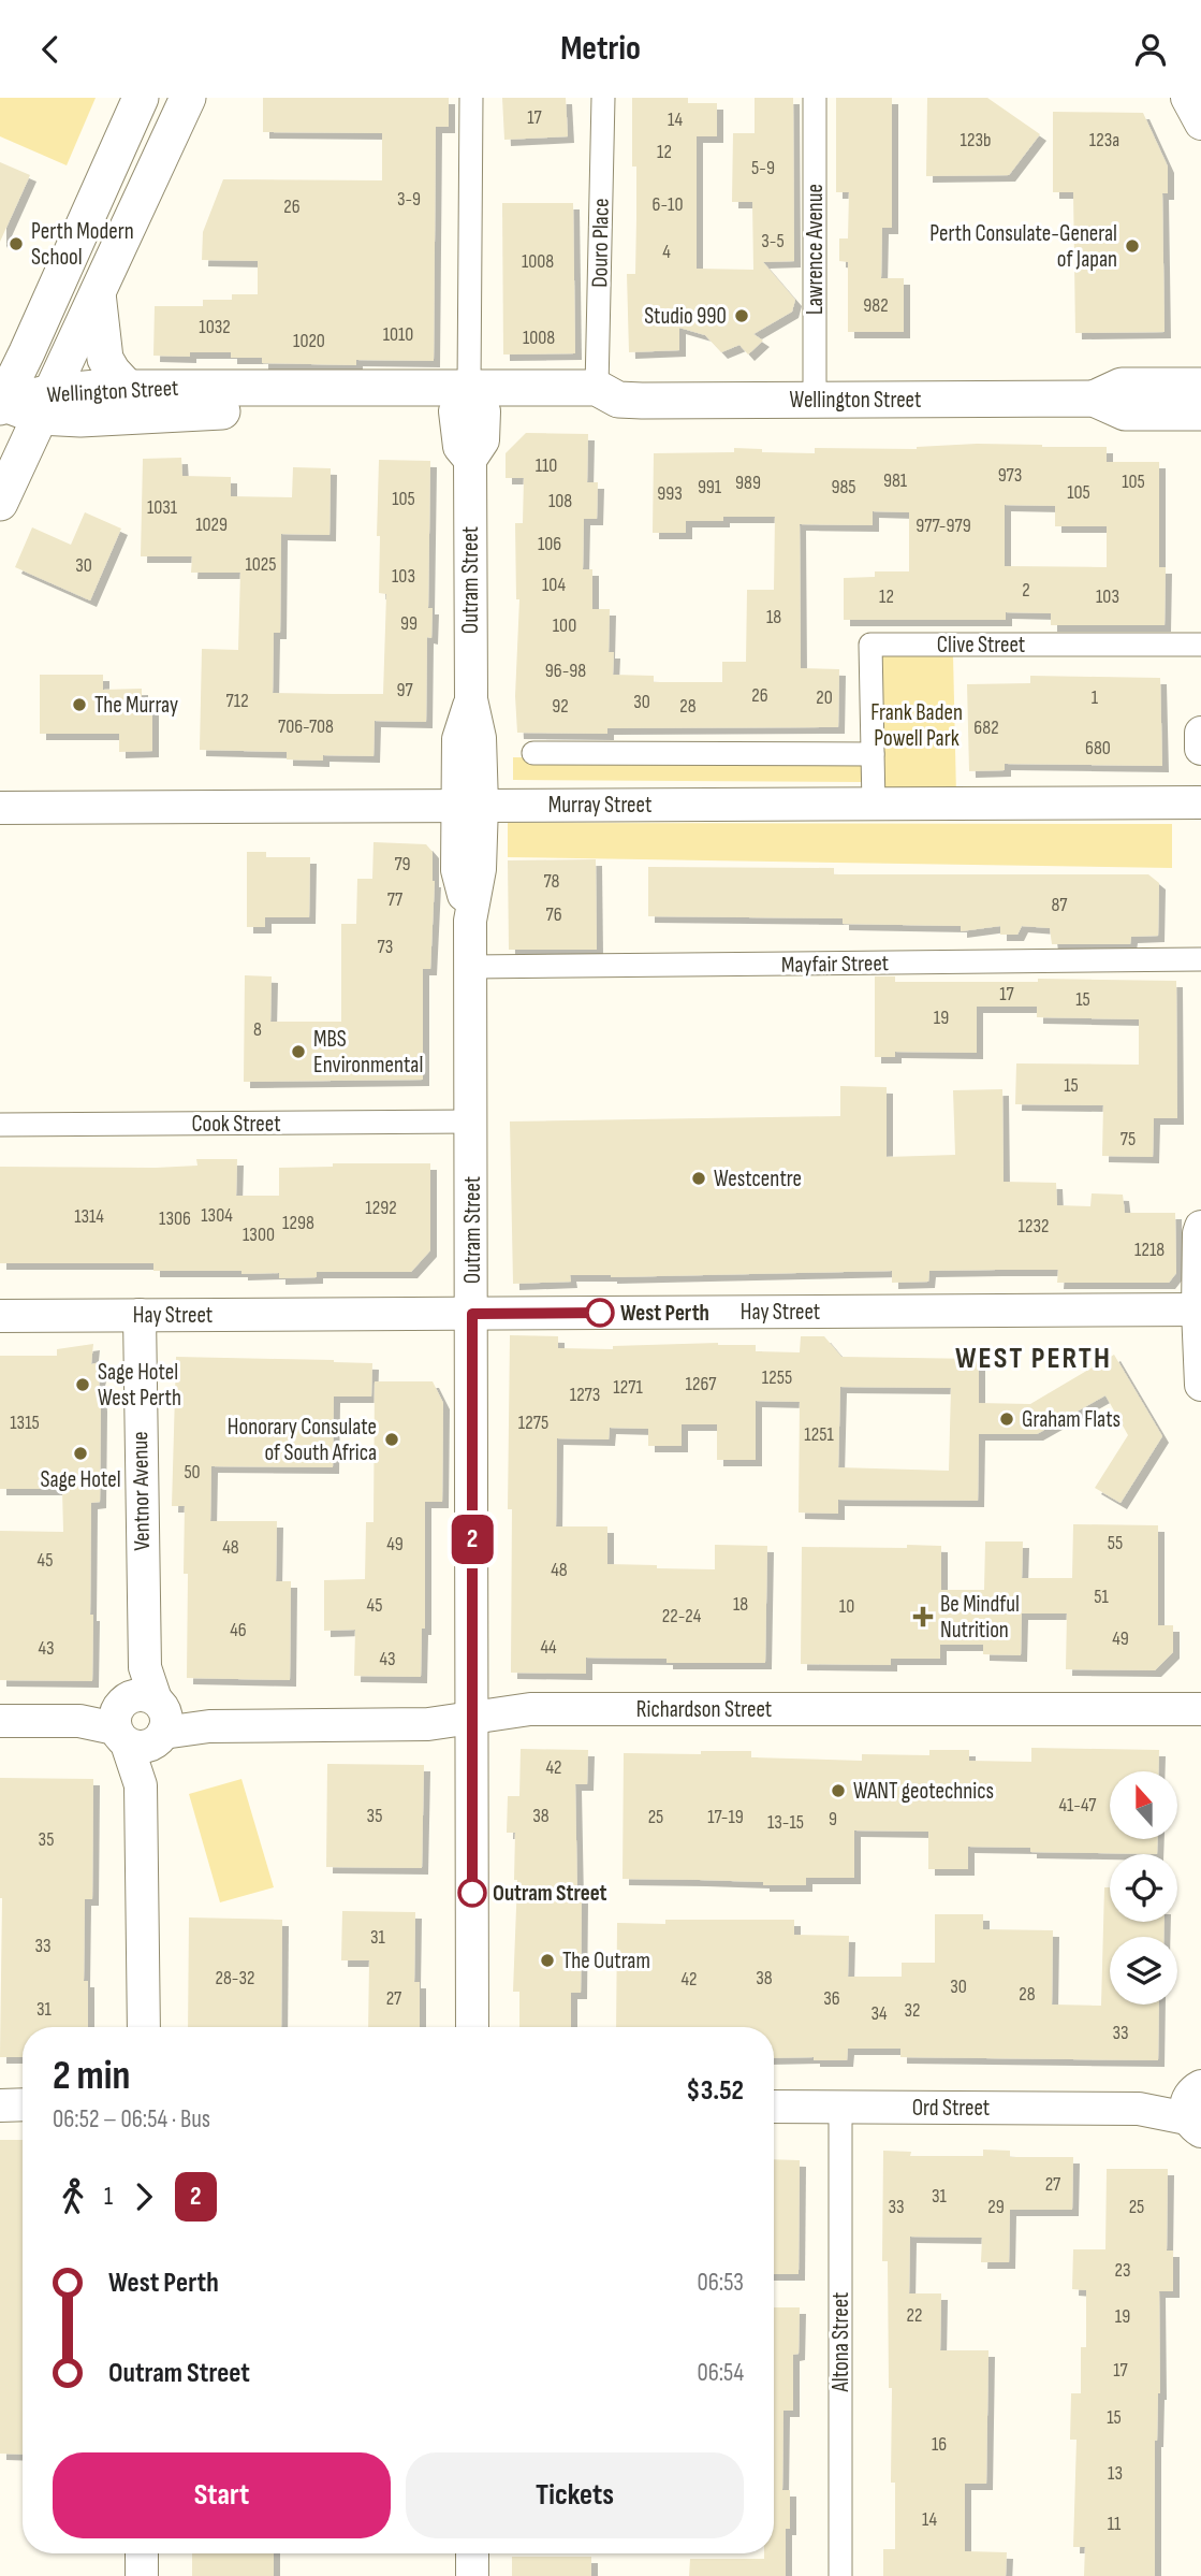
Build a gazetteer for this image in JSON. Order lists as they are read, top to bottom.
{
  "streets": {
    "main road": ["Wellington Street"],
    "street": [
      "Douro Place",
      "Lawrence Avenue",
      "Outram Street",
      "Clive Street",
      "Murray Street",
      "Mayfair Street",
      "Cook Street",
      "Hay Street",
      "Ventnor Avenue",
      "Richardson Street",
      "Ord Street",
      "Altona Street"
    ]
  },
  "crossings": [
    ["Douro Place", "Wellington Street"],
    ["Lawrence Avenue", "Wellington Street"],
    ["Wellington Street", "Outram Street"],
    ["Outram Street", "Murray Street"],
    ["Outram Street", "Mayfair Street"],
    ["Outram Street", "Cook Street"],
    ["Outram Street", "Hay Street"],
    ["Outram Street", "Richardson Street"],
    ["Clive Street", "Murray Street"],
    ["Hay Street", "Ventnor Avenue"],
    ["Ventnor Avenue", "Richardson Street"],
    ["Ord Street", "Altona Street"]
  ],
  "districts": ["WEST PERTH"],
  "parks": ["Frank Baden Powell Park"],
  "places": {
    "other": [
      "Perth Modern School",
      "Perth Consulate-General of Japan",
      "Studio 990",
      "The Murray",
      "MBS Environmental",
      "Westcentre",
      "West Perth",
      "Sage Hotel West Perth",
      "Graham Flats",
      "Honorary Consulate of South Africa",
      "Sage Hotel",
      "WANT geotechnics",
      "Outram Street",
      "The Outram"
    ],
    "health": ["Be Mindful Nutrition"]
  },
  "lines": ["bus line 2"],
  "house_numbers": [
    "17",
    "14",
    "123b",
    "123a",
    "12",
    "5-9",
    "3-9",
    "6-10",
    "26",
    "3-5",
    "4",
    "1008",
    "982",
    "1032",
    "1010",
    "1008",
    "1020",
    "110",
    "973",
    "981",
    "105",
    "989",
    "991",
    "985",
    "105",
    "993",
    "105",
    "108",
    "1031",
    "1029",
    "977-979",
    "106",
    "1025",
    "30",
    "103",
    "104",
    "2",
    "12",
    "103",
    "18",
    "99",
    "100",
    "96-98",
    "97",
    "26",
    "20",
    "1",
    "712",
    "30",
    "92",
    "28",
    "706-708",
    "682",
    "680",
    "79",
    "78",
    "77",
    "87",
    "76",
    "73",
    "17",
    "15",
    "19",
    "8",
    "15",
    "75",
    "1292",
    "1304",
    "1314",
    "1306",
    "1298",
    "1232",
    "1300",
    "1218",
    "1255",
    "1267",
    "1271",
    "1273",
    "1315",
    "1275",
    "1251",
    "50",
    "55",
    "49",
    "48",
    "45",
    "48",
    "51",
    "18",
    "45",
    "10",
    "22-24",
    "46",
    "49",
    "44",
    "43",
    "43",
    "42",
    "41-47",
    "35",
    "38",
    "25",
    "17-19",
    "9",
    "13-15",
    "35",
    "31",
    "33",
    "28-32",
    "38",
    "42",
    "30",
    "28",
    "27",
    "36",
    "31",
    "32",
    "34",
    "33",
    "27",
    "31",
    "33",
    "29",
    "25",
    "23",
    "22",
    "19",
    "17",
    "15",
    "16",
    "13",
    "14",
    "11"
  ],
  "north": "top",
  "page": {
    "header": "Metrio",
    "on_map": "2",
    "heading": ["2 min", "06:52 – 06:54 · Bus", "$3.52"],
    "legs": ["1", "2"],
    "list": [
      {
        "name": "West Perth",
        "value": "06:53"
      },
      {
        "name": "Outram Street",
        "value": "06:54"
      }
    ],
    "buttons": ["Start", "Tickets"]
  }
}
